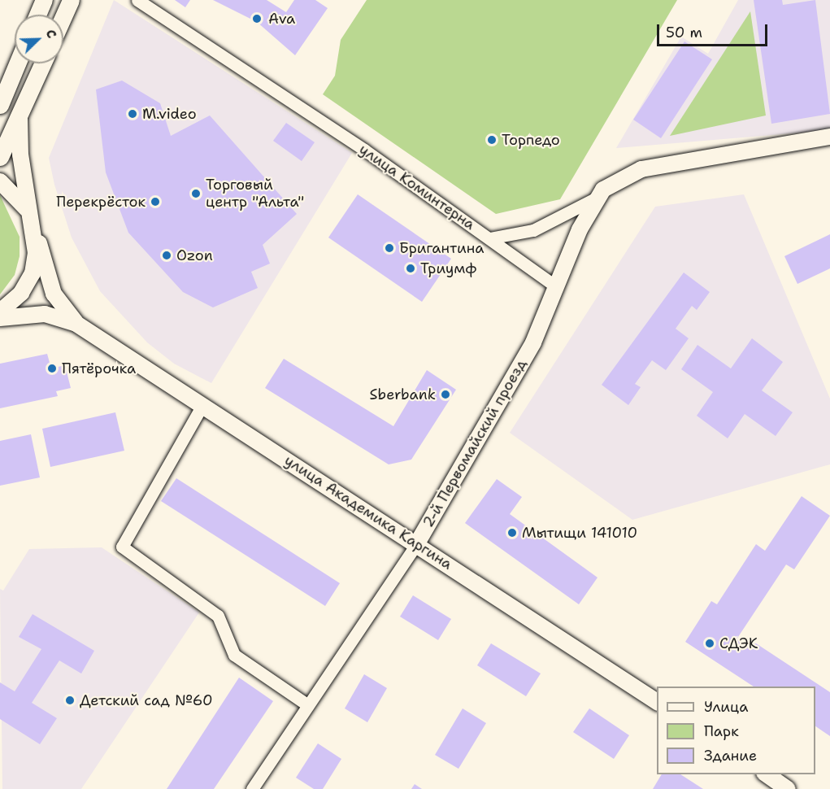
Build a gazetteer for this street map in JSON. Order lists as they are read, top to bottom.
{
  "streets": {
    "street": ["улица Коминтерна", "2-й Первомайский проезд", "улица Академика Каргина"]
  },
  "crossings": [
    ["улица Коминтерна", "2-й Первомайский проезд"],
    ["2-й Первомайский проезд", "улица Академика Каргина"]
  ],
  "places": [
    "Ava",
    "M.video",
    "Торпедо",
    "Торговый центр \"Альта\"",
    "Перекрёсток",
    "Бригантина",
    "Ozon",
    "Триумф",
    "Пятёрочка",
    "Sberbank",
    "Мытищи 141010",
    "СДЭК",
    "Детский сад №60"
  ],
  "legend": ["Улица", "Парк", "Здание"],
  "scale_bar": "50 m",
  "north": "top right"
}
